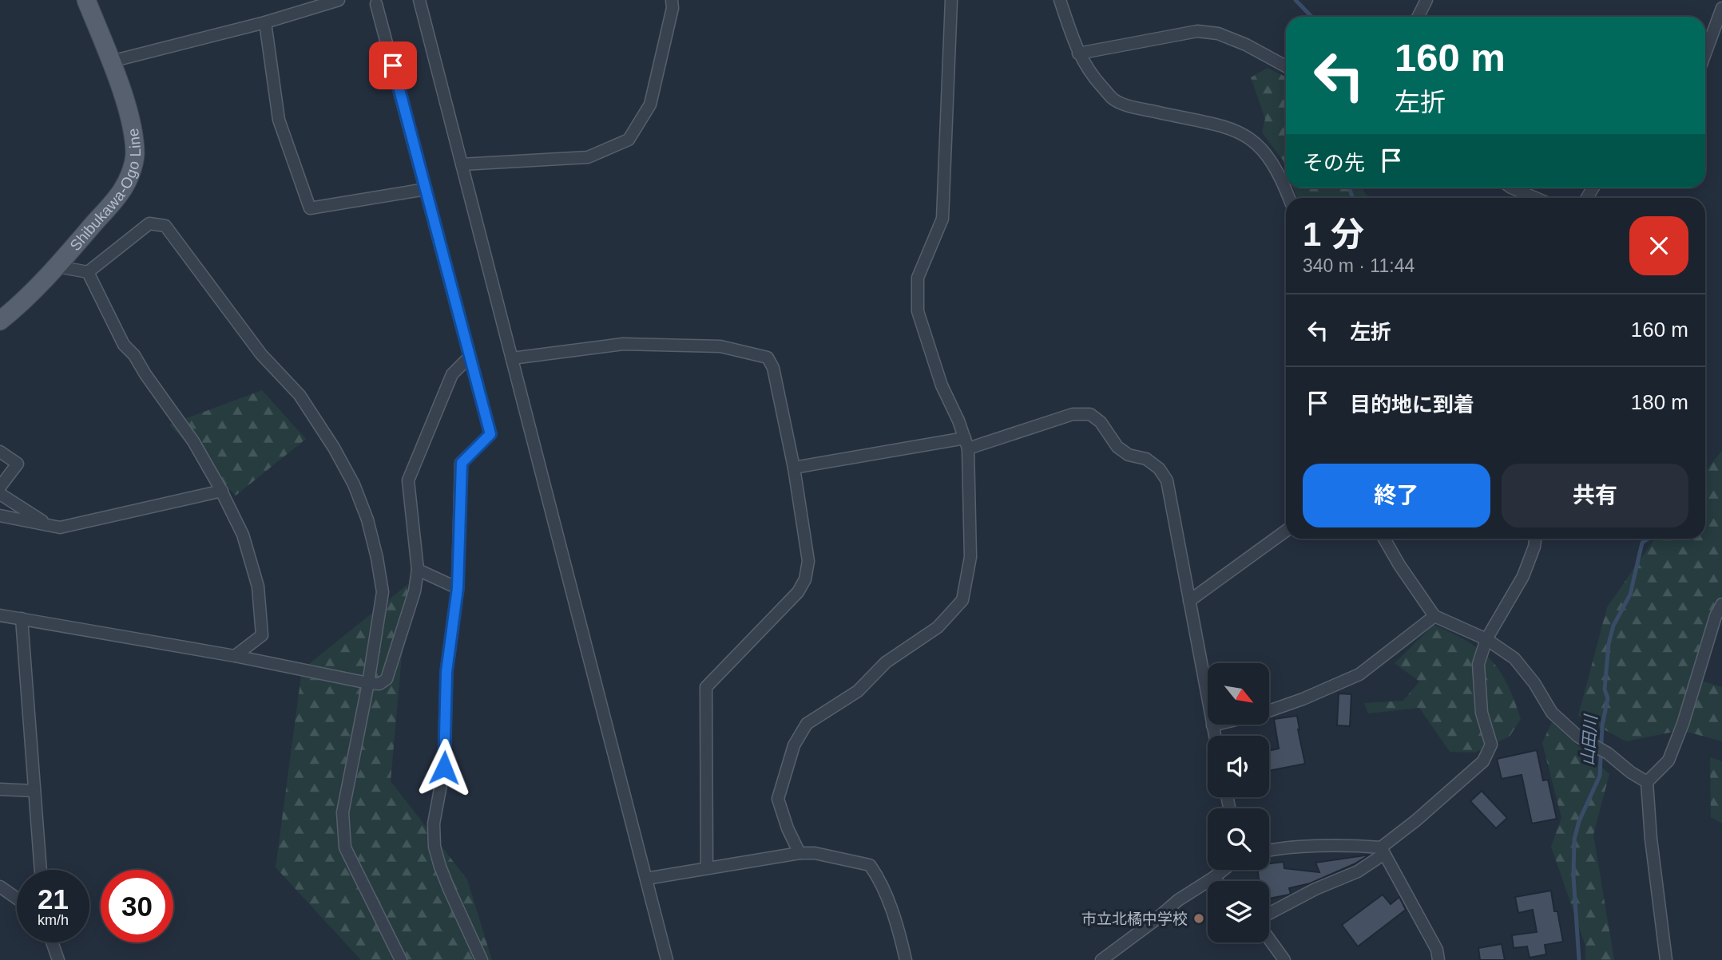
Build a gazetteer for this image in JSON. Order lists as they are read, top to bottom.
{
  "streets": {
    "main road": ["Shibukawa-Ogo Line"]
  },
  "water": ["山田川"],
  "places": ["市立北橘中学校"],
  "north": "bottom right",
  "page": {
    "turn": ["160 m", "左折"],
    "then": "その先",
    "heading": ["1 分", "340 m · 11:44"],
    "list": [
      {
        "name": "左折",
        "value": "160 m"
      },
      {
        "name": "目的地に到着",
        "value": "180 m"
      }
    ],
    "buttons": ["終了", "共有"],
    "speed": "21 km/h",
    "limit": "30"
  }
}
